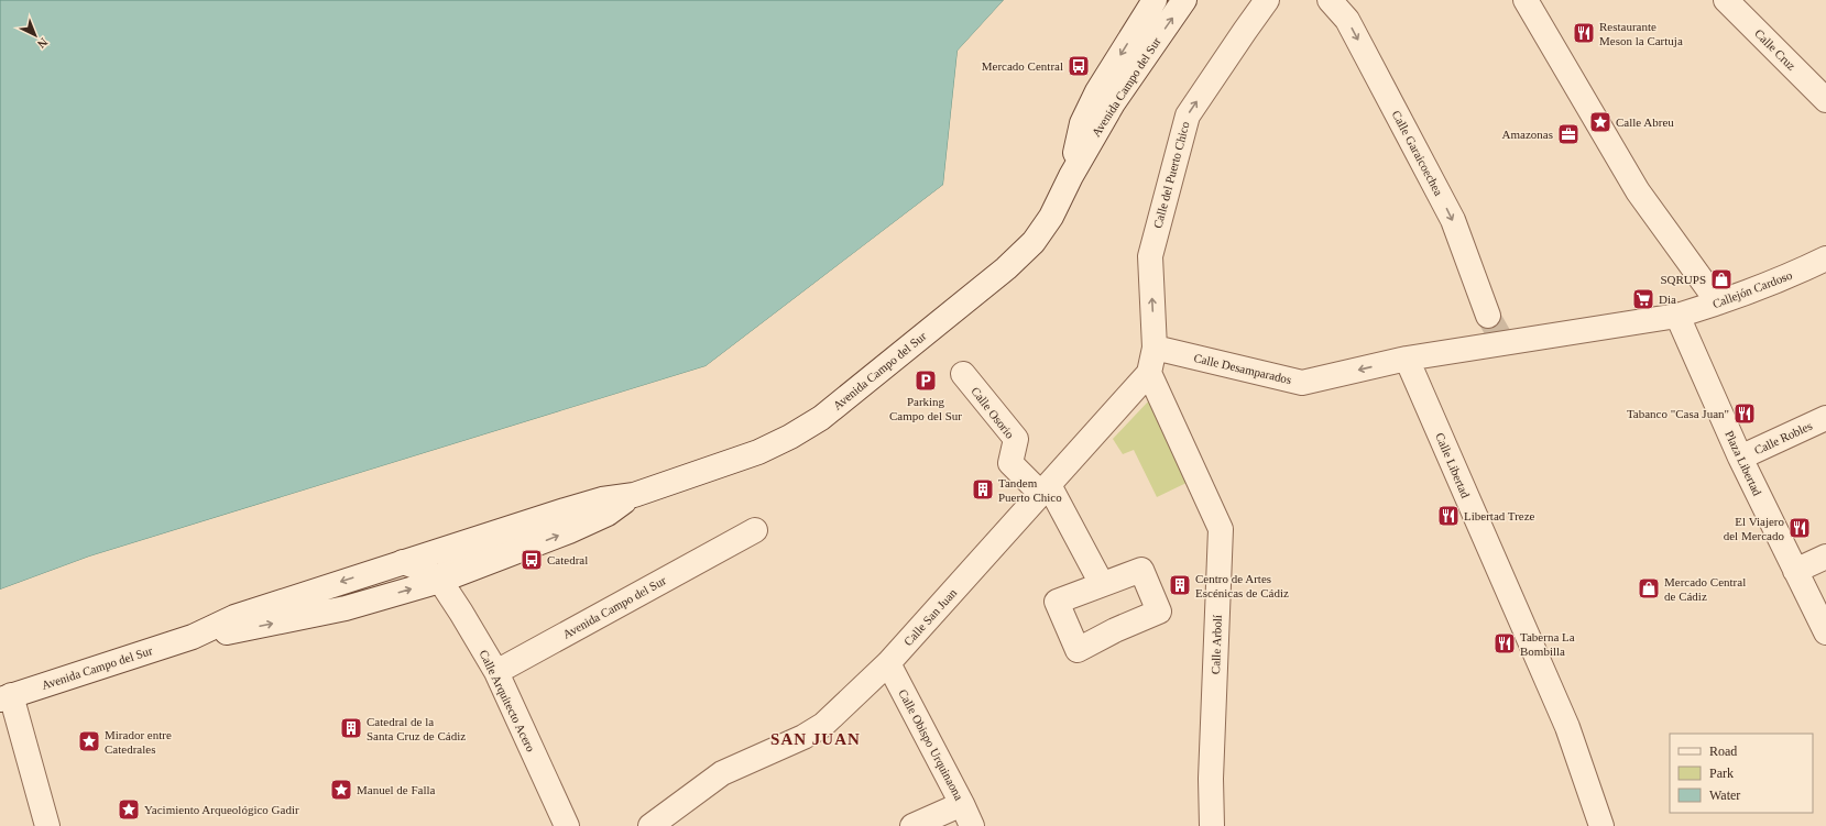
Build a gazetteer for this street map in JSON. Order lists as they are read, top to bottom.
{
  "streets": {
    "street": [
      "Calle Cruz",
      "Avenida Campo del Sur",
      "Calle Garaicoechea",
      "Calle del Puerto Chico",
      "Callejón Cardoso",
      "Calle Desamparados",
      "Calle Osorio",
      "Calle Robles",
      "Plaza Libertad",
      "Calle Libertad",
      "Calle San Juan",
      "Calle Arbolí",
      "Calle Arquitecto Acero",
      "Calle Obispo Urquinaona"
    ]
  },
  "crossings": [
    ["Avenida Campo del Sur", "Calle Arquitecto Acero"],
    ["Calle del Puerto Chico", "Calle Desamparados"],
    ["Calle del Puerto Chico", "Calle San Juan"],
    ["Callejón Cardoso", "Plaza Libertad"],
    ["Calle Desamparados", "Calle Libertad"],
    ["Calle Desamparados", "Calle San Juan"],
    ["Calle Osorio", "Calle San Juan"],
    ["Calle Robles", "Plaza Libertad"],
    ["Calle San Juan", "Calle Arbolí"],
    ["Calle San Juan", "Calle Obispo Urquinaona"]
  ],
  "one_way": ["Calle del Puerto Chico", "Calle Desamparados"],
  "districts": ["SAN JUAN"],
  "places": {
    "restaurant": [
      "Restaurante Meson la Cartuja",
      "Tabanco \"Casa Juan\"",
      "Libertad Treze",
      "El Viajero del Mercado",
      "Taberna La Bombilla"
    ],
    "bus stop": ["Mercado Central", "Catedral"],
    "place": [
      "Calle Abreu",
      "Mirador entre Catedrales",
      "Manuel de Falla",
      "Yacimiento Arqueológico Gadir"
    ],
    "office": ["Amazonas"],
    "shop": ["SQRUPS", "Mercado Central de Cádiz"],
    "supermarket": ["Dia"],
    "parking": ["Parking Campo del Sur"],
    "building": ["Tandem Puerto Chico", "Centro de Artes Escénicas de Cádiz", "Catedral de la Santa Cruz de Cádiz"]
  },
  "legend": ["Road", "Park", "Water"],
  "north": "bottom right"
}
